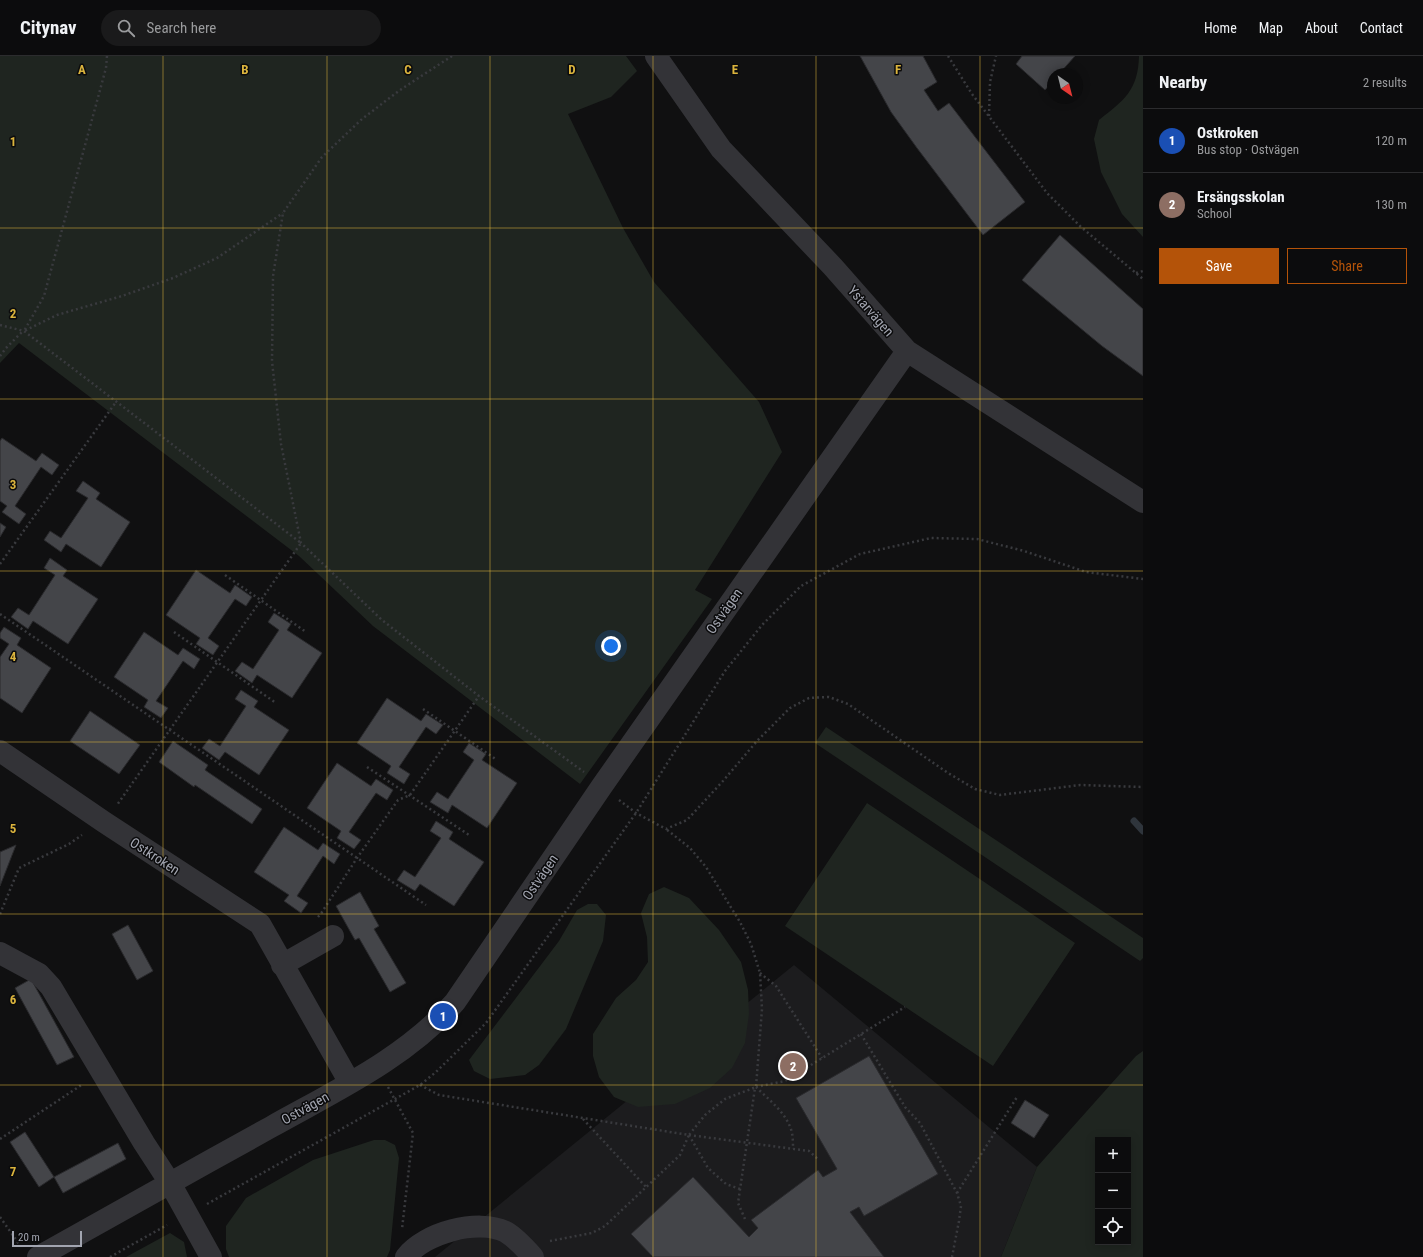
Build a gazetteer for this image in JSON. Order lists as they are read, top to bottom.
{
  "streets": {
    "street": ["Ystarvägen", "Ostvägen", "Ostkroken"]
  },
  "crossings": [
    ["Ystarvägen", "Ostvägen"],
    ["Ostvägen", "Ostkroken"]
  ],
  "scale_bar": "20 m",
  "north": "bottom right",
  "page": {
    "header": "Citynav",
    "search": "Search here",
    "nav": [
      "Home",
      "Map",
      "About",
      "Contact"
    ],
    "heading": ["Nearby", "2 results"],
    "list": [
      {
        "mark": "1",
        "name": "Ostkroken",
        "note": "Bus stop · Ostvägen",
        "value": "120 m"
      },
      {
        "mark": "2",
        "name": "Ersängsskolan",
        "note": "School",
        "value": "130 m"
      }
    ],
    "buttons": ["Save", "Share"],
    "pins": ["1", "2"],
    "map_buttons": ["+", "−"],
    "scale": "20 m"
  },
  "grid": {
    "columns": [
      "A",
      "B",
      "C",
      "D",
      "E",
      "F"
    ],
    "rows": [
      "1",
      "2",
      "3",
      "4",
      "5",
      "6",
      "7"
    ]
  }
}
